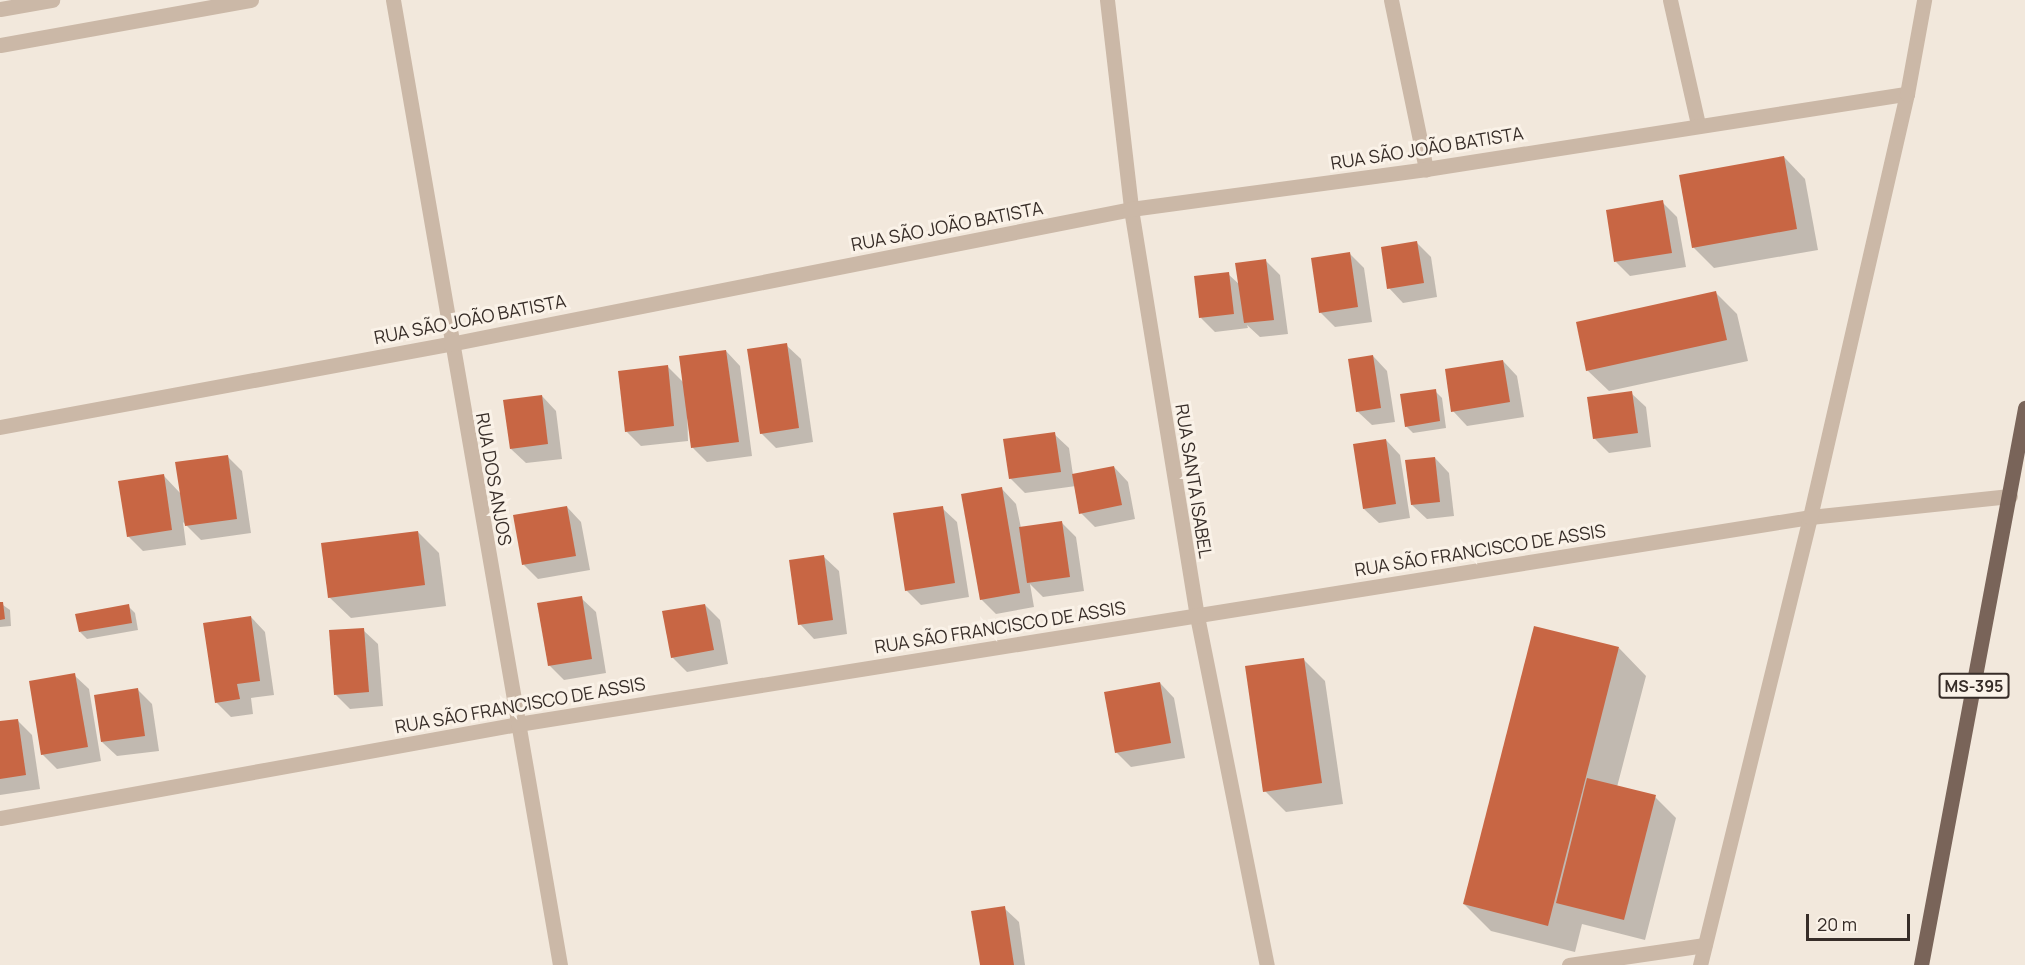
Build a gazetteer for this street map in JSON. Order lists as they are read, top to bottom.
{
  "streets": {
    "main road": ["MS-395"],
    "street": [
      "RUA SÃO JOÃO BATISTA",
      "RUA DOS ANJOS",
      "RUA SANTA ISABEL",
      "RUA SÃO FRANCISCO DE ASSIS"
    ]
  },
  "crossings": [
    ["RUA SÃO JOÃO BATISTA", "RUA DOS ANJOS"],
    ["RUA SÃO JOÃO BATISTA", "RUA SANTA ISABEL"],
    ["RUA DOS ANJOS", "RUA SÃO FRANCISCO DE ASSIS"],
    ["RUA SANTA ISABEL", "RUA SÃO FRANCISCO DE ASSIS"],
    ["RUA SÃO FRANCISCO DE ASSIS", "MS-395"]
  ],
  "scale_bar": "20 m"
}
